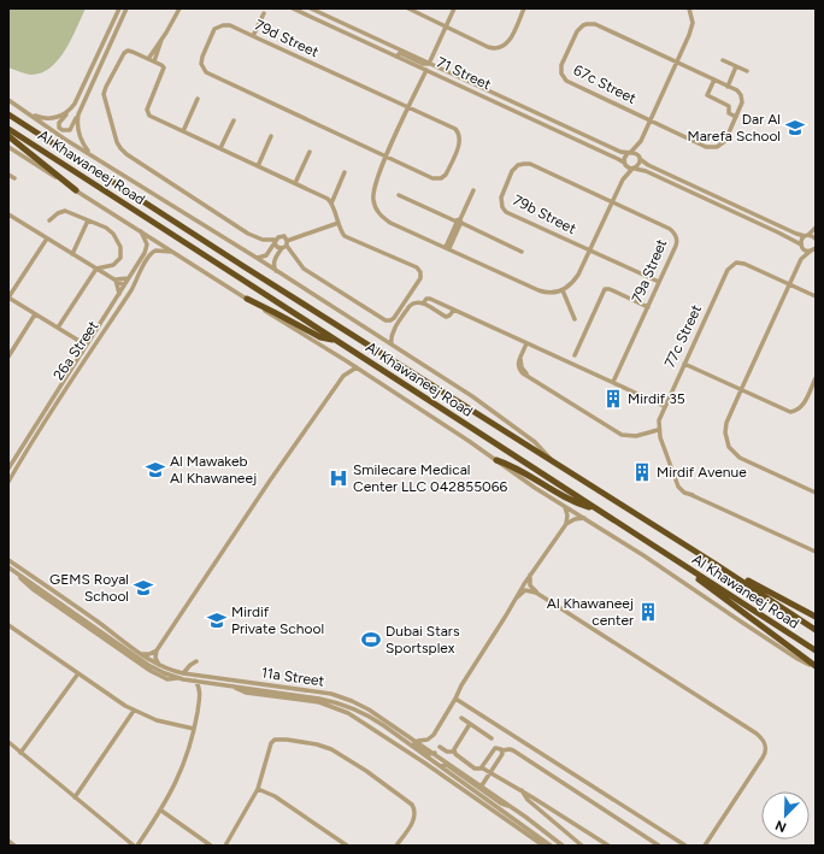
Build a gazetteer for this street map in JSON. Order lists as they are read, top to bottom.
{
  "streets": {
    "highway": ["Al Khawaneej Road"],
    "street": [
      "79d Street",
      "71 Street",
      "67c Street",
      "79b Street",
      "79a Street",
      "77c Street",
      "26a Street",
      "11a Street"
    ]
  },
  "crossings": [
    ["79b Street", "79a Street"]
  ],
  "places": {
    "school or university": [
      "Dar Al Marefa School",
      "Al Mawakeb Al Khawaneej",
      "GEMS Royal School",
      "Mirdif Private School"
    ],
    "building": ["Mirdif 35", "Mirdif Avenue", "Al Khawaneej center"],
    "hospital": ["Smilecare Medical Center LLC 042855066"],
    "sports": ["Dubai Stars Sportsplex"]
  },
  "north": "bottom left"
}
